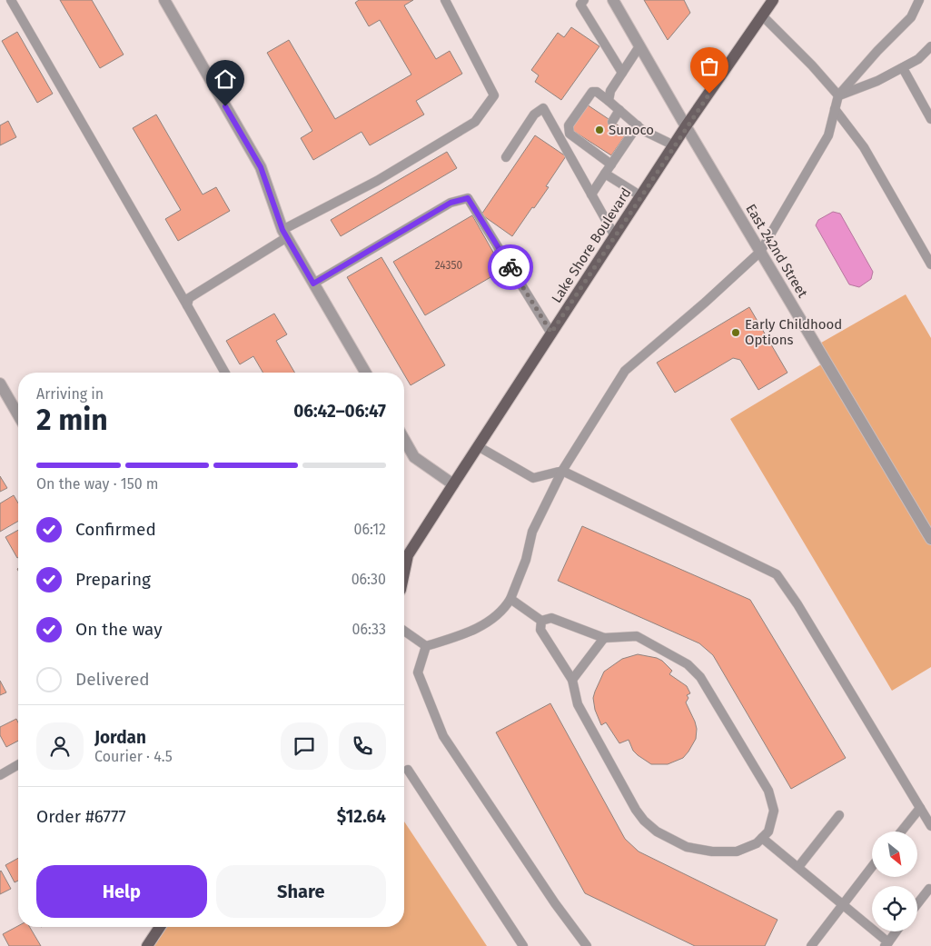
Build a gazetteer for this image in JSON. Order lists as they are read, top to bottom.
{
  "streets": {
    "main road": ["Lake Shore Boulevard"],
    "street": ["East 242nd Street"]
  },
  "crossings": [
    ["Lake Shore Boulevard", "East 242nd Street"]
  ],
  "places": ["Sunoco", "Early Childhood Options"],
  "house_numbers": ["24350"],
  "north": "bottom right",
  "page": {
    "heading": ["2 min", "Arriving in", "06:42–06:47"],
    "panel": [
      "Jordan",
      "Courier · 4.5",
      "Order #6777",
      "$12.64"
    ],
    "bar": "On the way · 150 m",
    "list": [
      ["Confirmed", "06:12"],
      ["Preparing", "06:30"],
      ["On the way", "06:33"],
      "Delivered"
    ],
    "buttons": ["Help", "Share"]
  }
}
